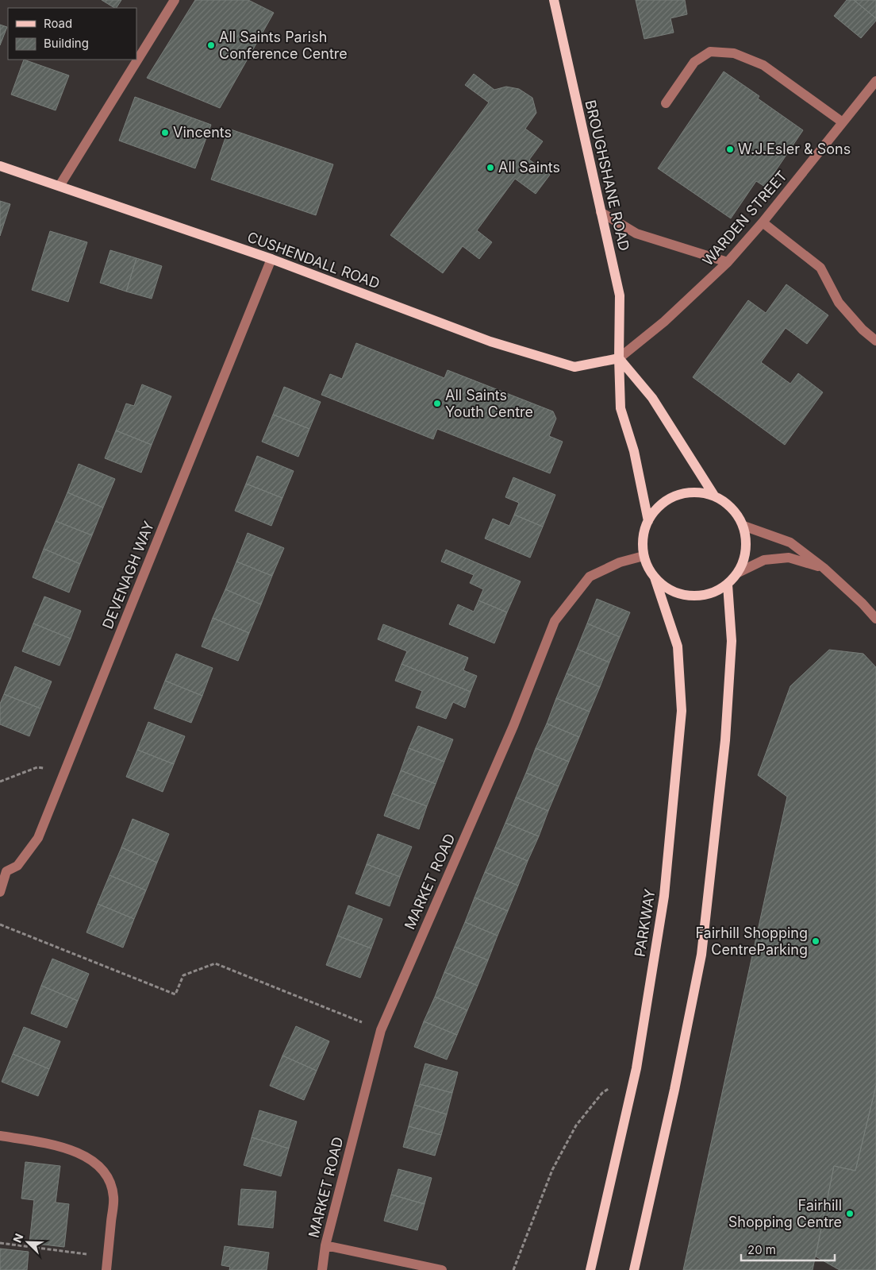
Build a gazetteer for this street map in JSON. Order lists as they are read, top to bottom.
{
  "streets": {
    "main road": ["BROUGHSHANE ROAD", "CUSHENDALL ROAD", "PARKWAY"],
    "street": ["WARDEN STREET", "DEVENAGH WAY", "MARKET ROAD"]
  },
  "crossings": [
    ["BROUGHSHANE ROAD", "WARDEN STREET"],
    ["BROUGHSHANE ROAD", "CUSHENDALL ROAD"],
    ["BROUGHSHANE ROAD", "MARKET ROAD"],
    ["BROUGHSHANE ROAD", "PARKWAY"],
    ["WARDEN STREET", "CUSHENDALL ROAD"],
    ["CUSHENDALL ROAD", "DEVENAGH WAY"],
    ["MARKET ROAD", "PARKWAY"]
  ],
  "places": [
    "All Saints Parish Conference Centre",
    "Vincents",
    "W.J.Esler & Sons",
    "All Saints",
    "All Saints Youth Centre",
    "Fairhill Shopping CentreParking",
    "Fairhill Shopping Centre"
  ],
  "legend": ["Road", "Building"],
  "scale_bar": "20 m",
  "north": "top left"
}
